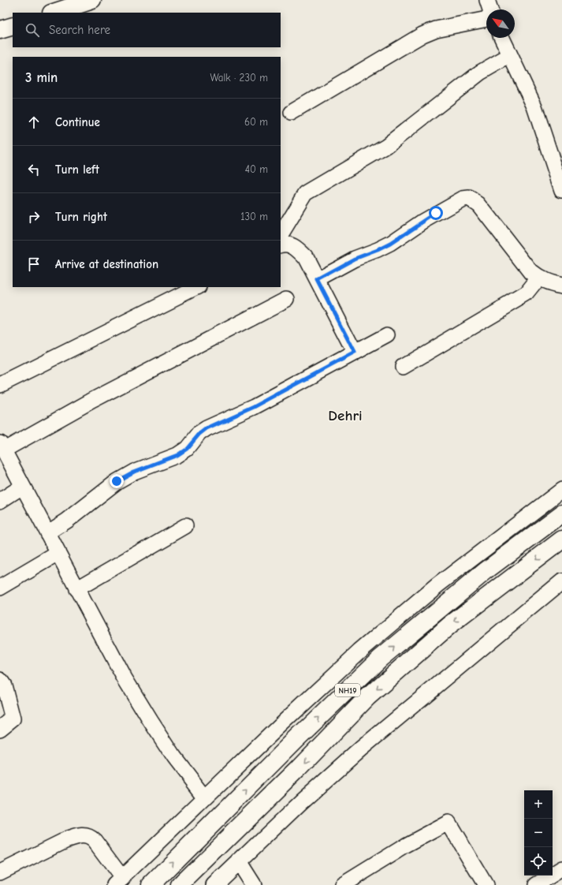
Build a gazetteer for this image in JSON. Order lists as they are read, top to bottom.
{
  "streets": {
    "main road": ["NH19"]
  },
  "districts": ["Dehri"],
  "north": "top left",
  "page": {
    "search": "Search here",
    "heading": ["3 min", "Walk · 230 m"],
    "list": [
      ["Continue", "60 m"],
      ["Turn left", "40 m"],
      ["Turn right", "130 m"],
      "Arrive at destination"
    ],
    "map_buttons": ["+", "−"]
  }
}
